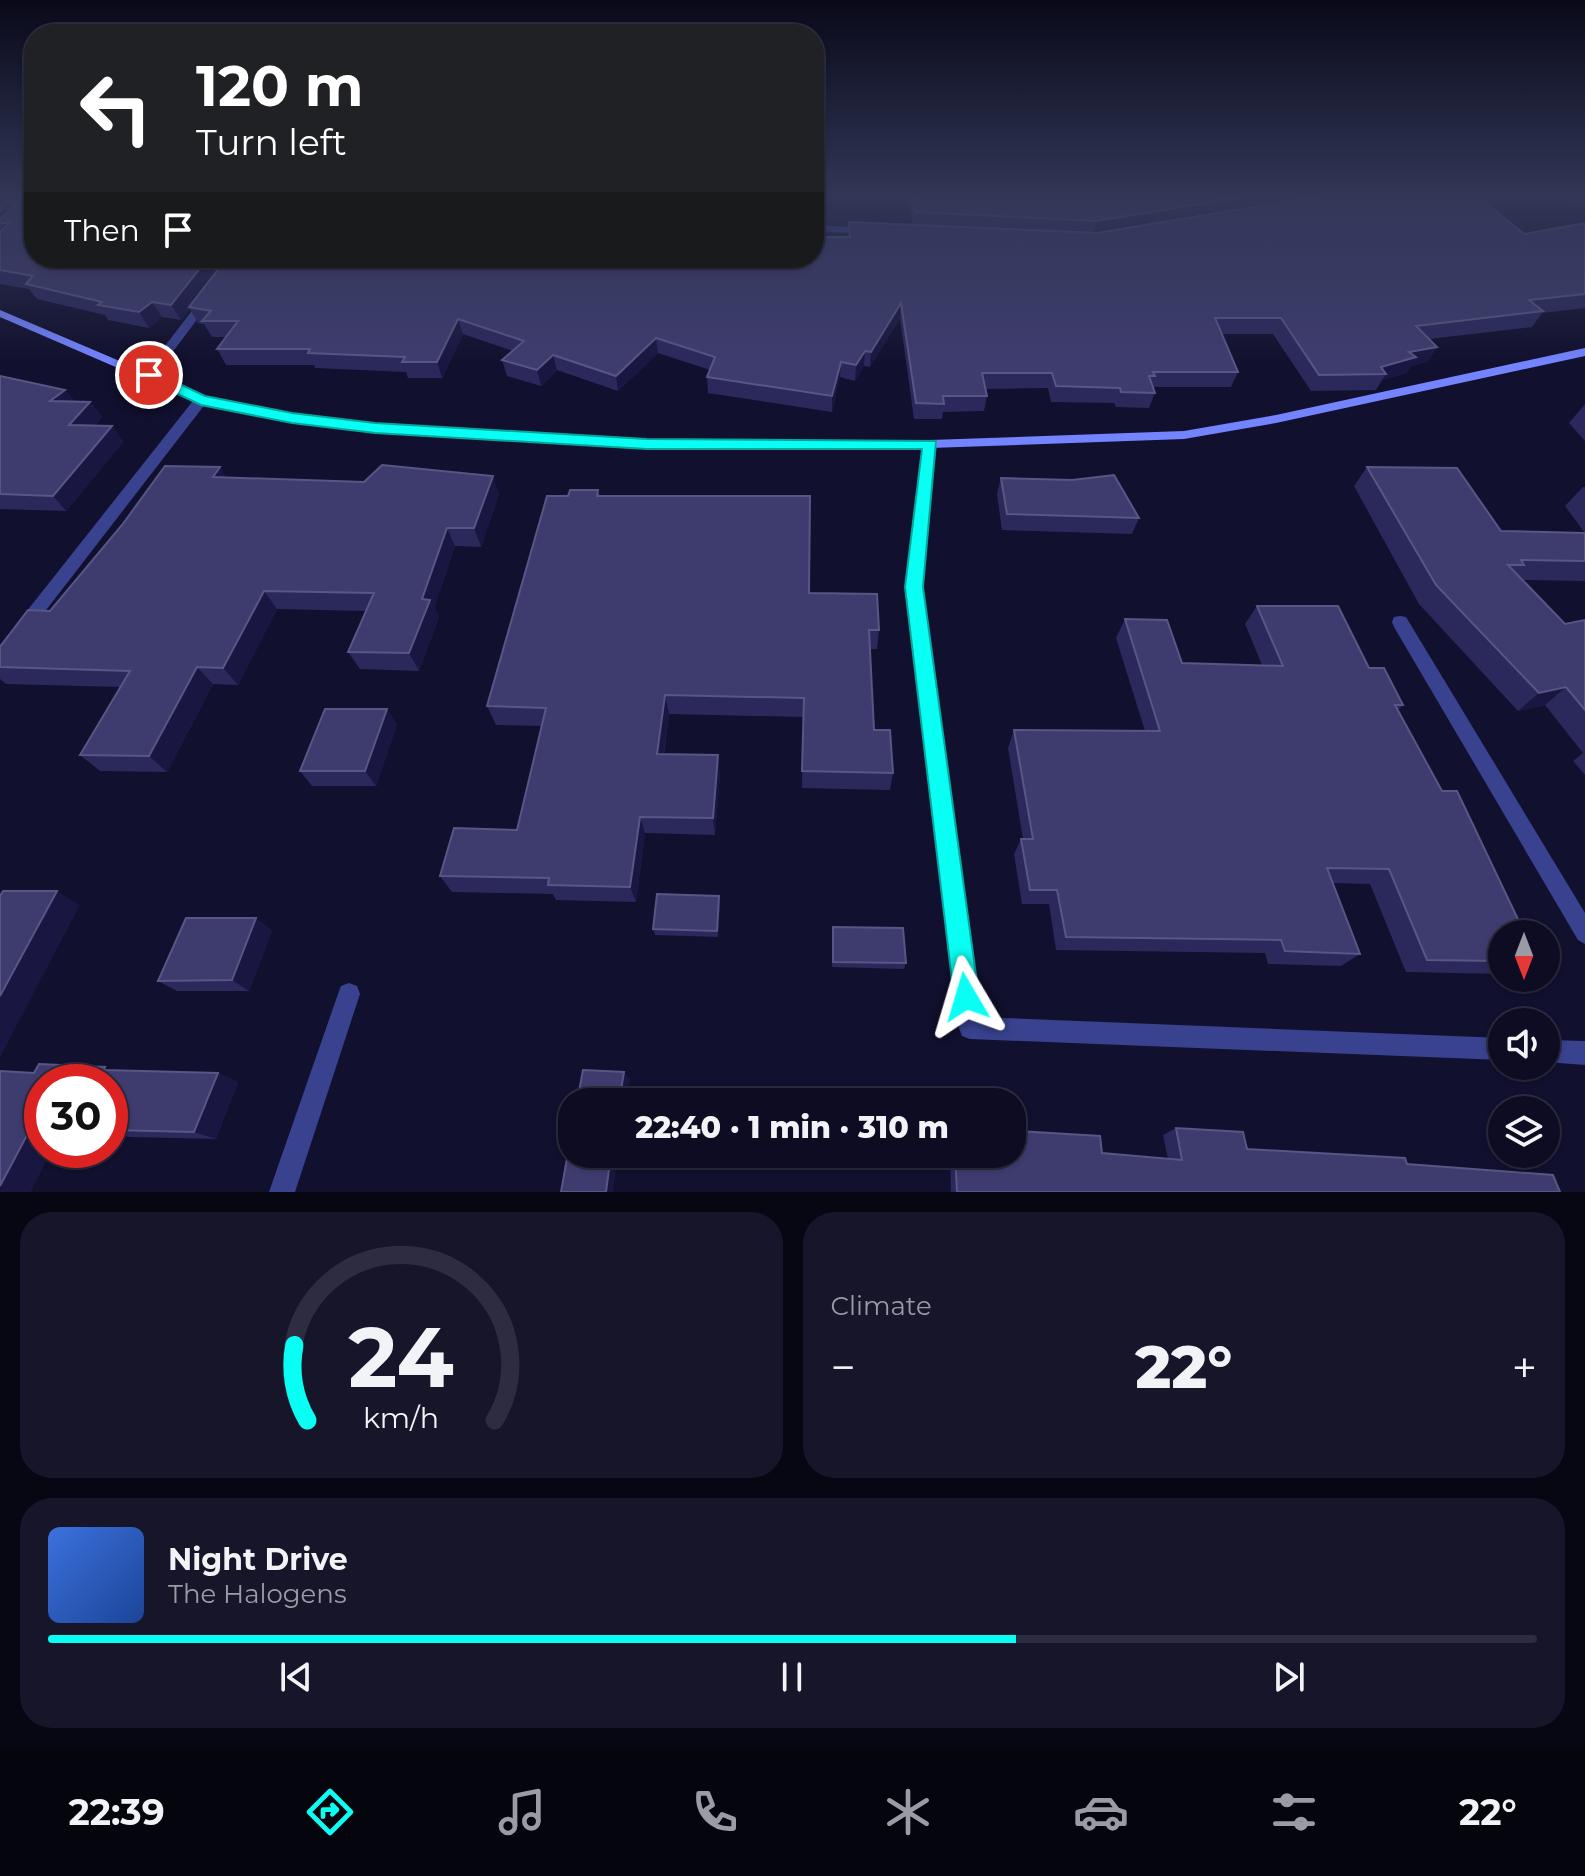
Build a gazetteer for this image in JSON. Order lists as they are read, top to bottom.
{
  "north": "bottom",
  "page": {
    "turn": ["120 m", "Turn left"],
    "then": "Then",
    "limit": "30",
    "trip": "22:40 · 1 min · 310 m",
    "tile": "Climate",
    "heat": ["−", "22°", "+"],
    "song": ["Night Drive", "The Halogens"],
    "tabs": ["22:39", "22°"],
    "gauge": ["24", "km/h"]
  }
}
